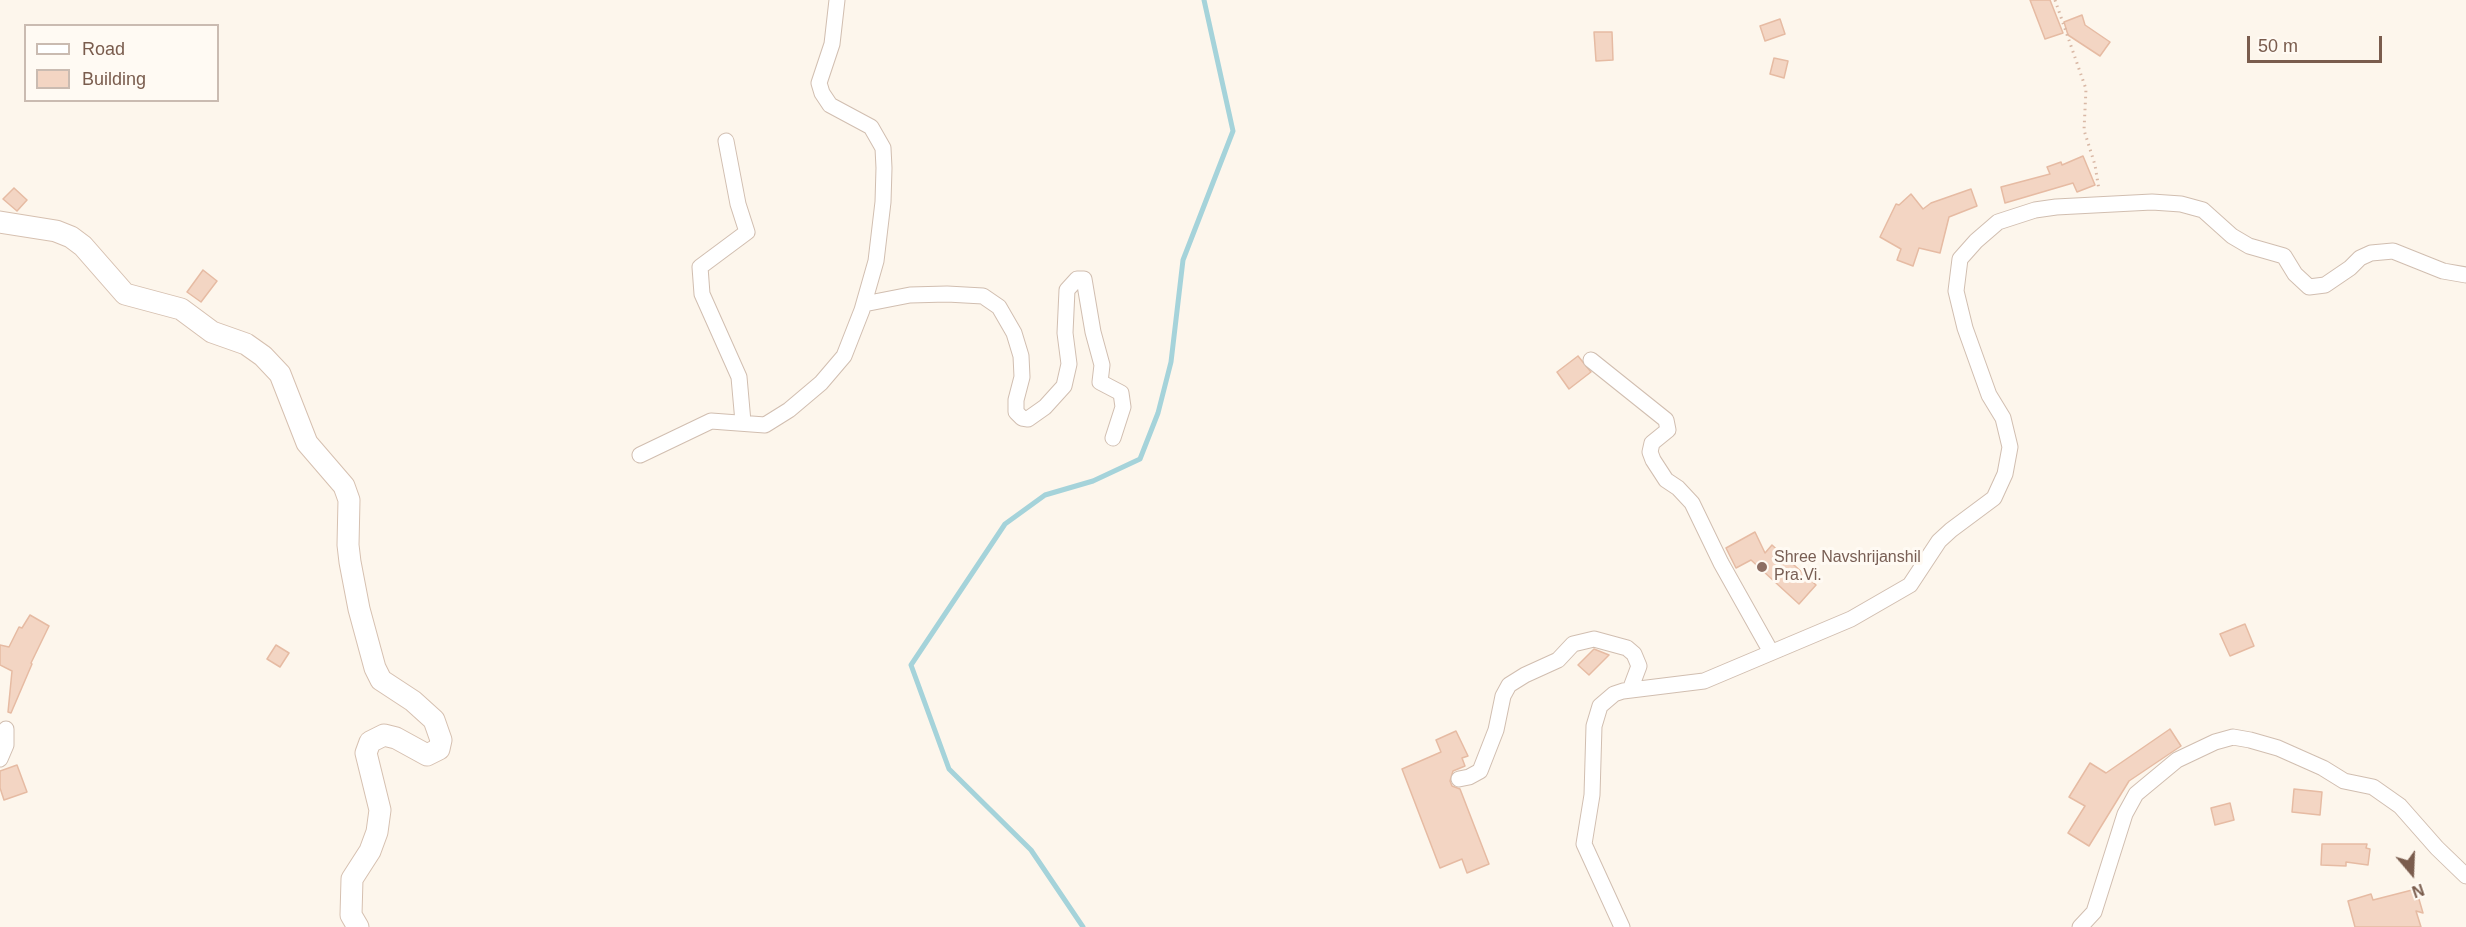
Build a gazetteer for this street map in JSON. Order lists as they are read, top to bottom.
{
  "places": ["Shree Navshrijanshil Pra.Vi."],
  "legend": ["Road", "Building"],
  "scale_bar": "50 m",
  "north": "bottom"
}
